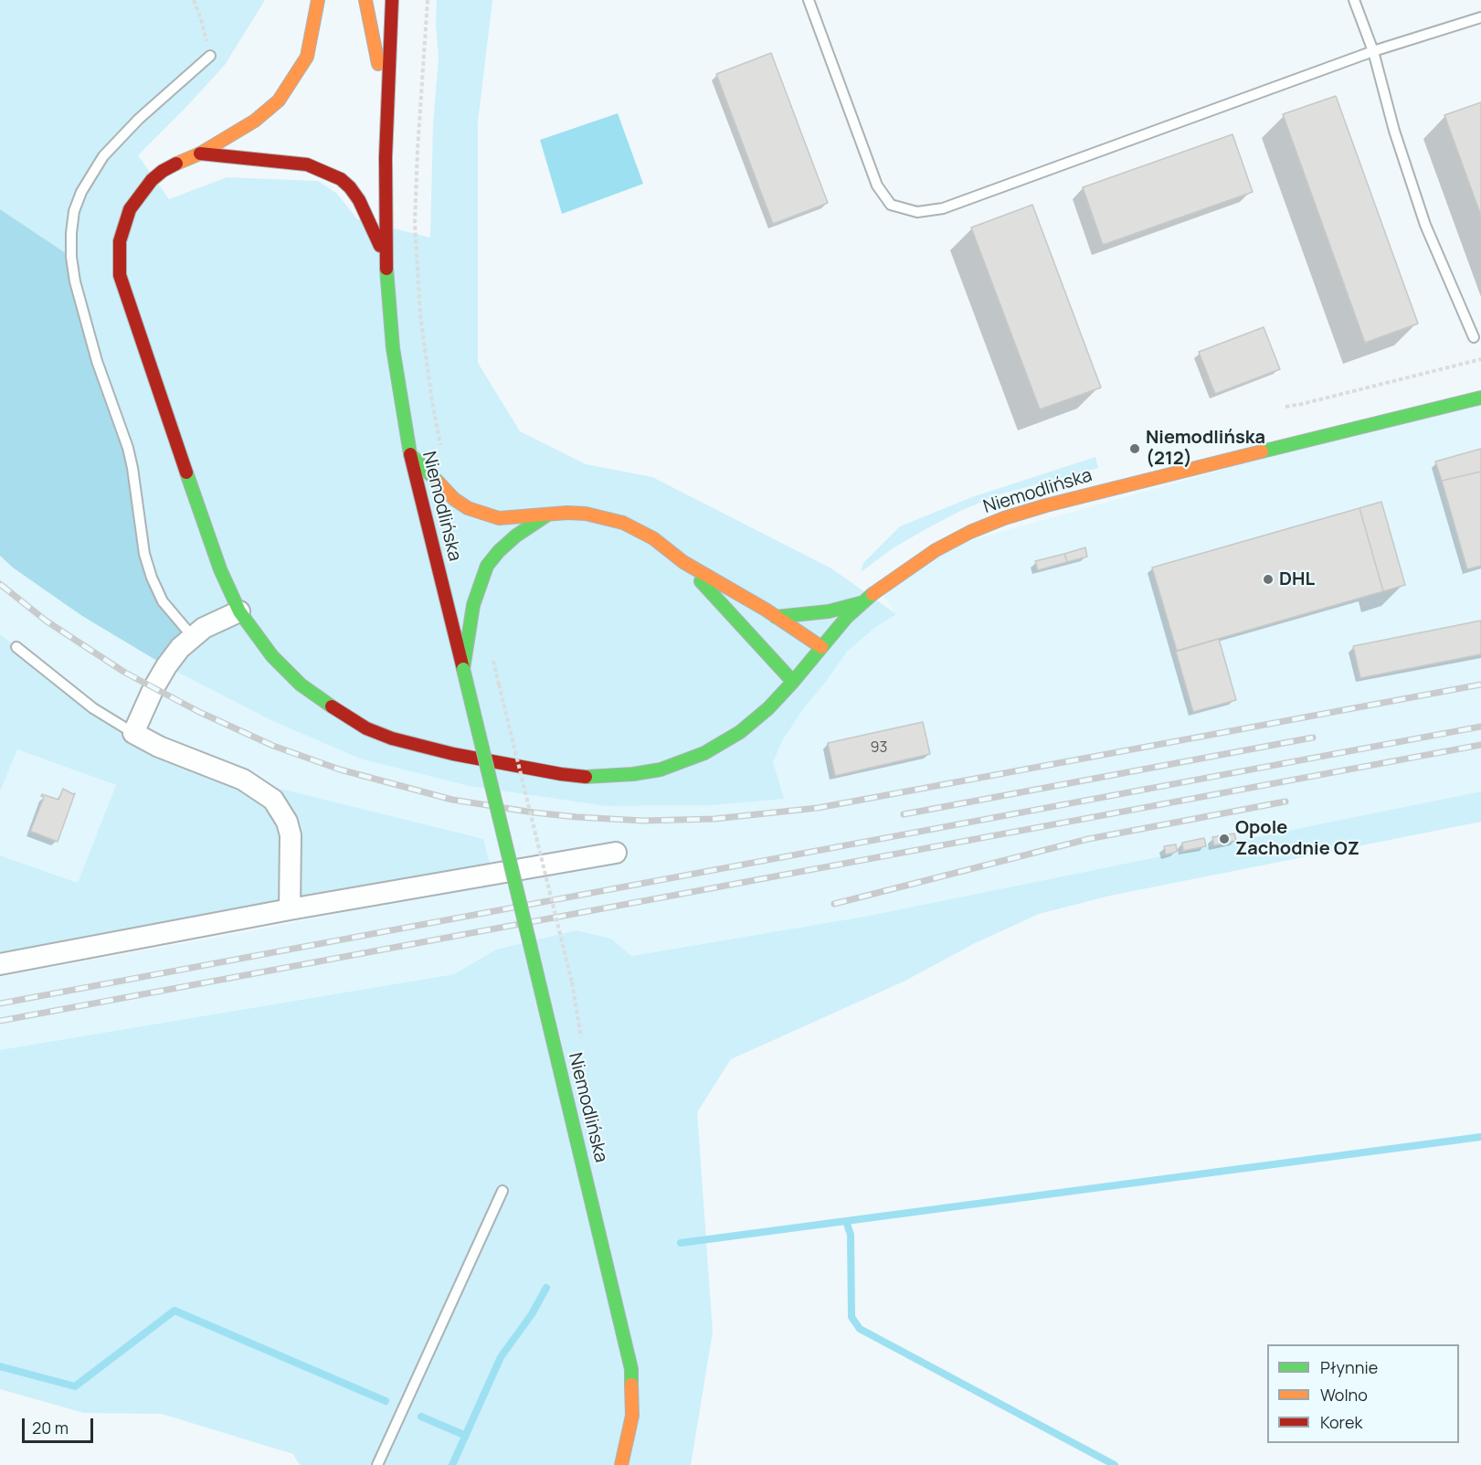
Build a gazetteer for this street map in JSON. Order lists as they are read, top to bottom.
{
  "streets": {
    "main road": ["Niemodlińska"]
  },
  "places": ["Niemodlińska (212)", "DHL", "Opole Zachodnie OZ"],
  "house_numbers": ["93"],
  "legend": ["Płynnie", "Wolno", "Korek"],
  "scale_bar": "20 m"
}
